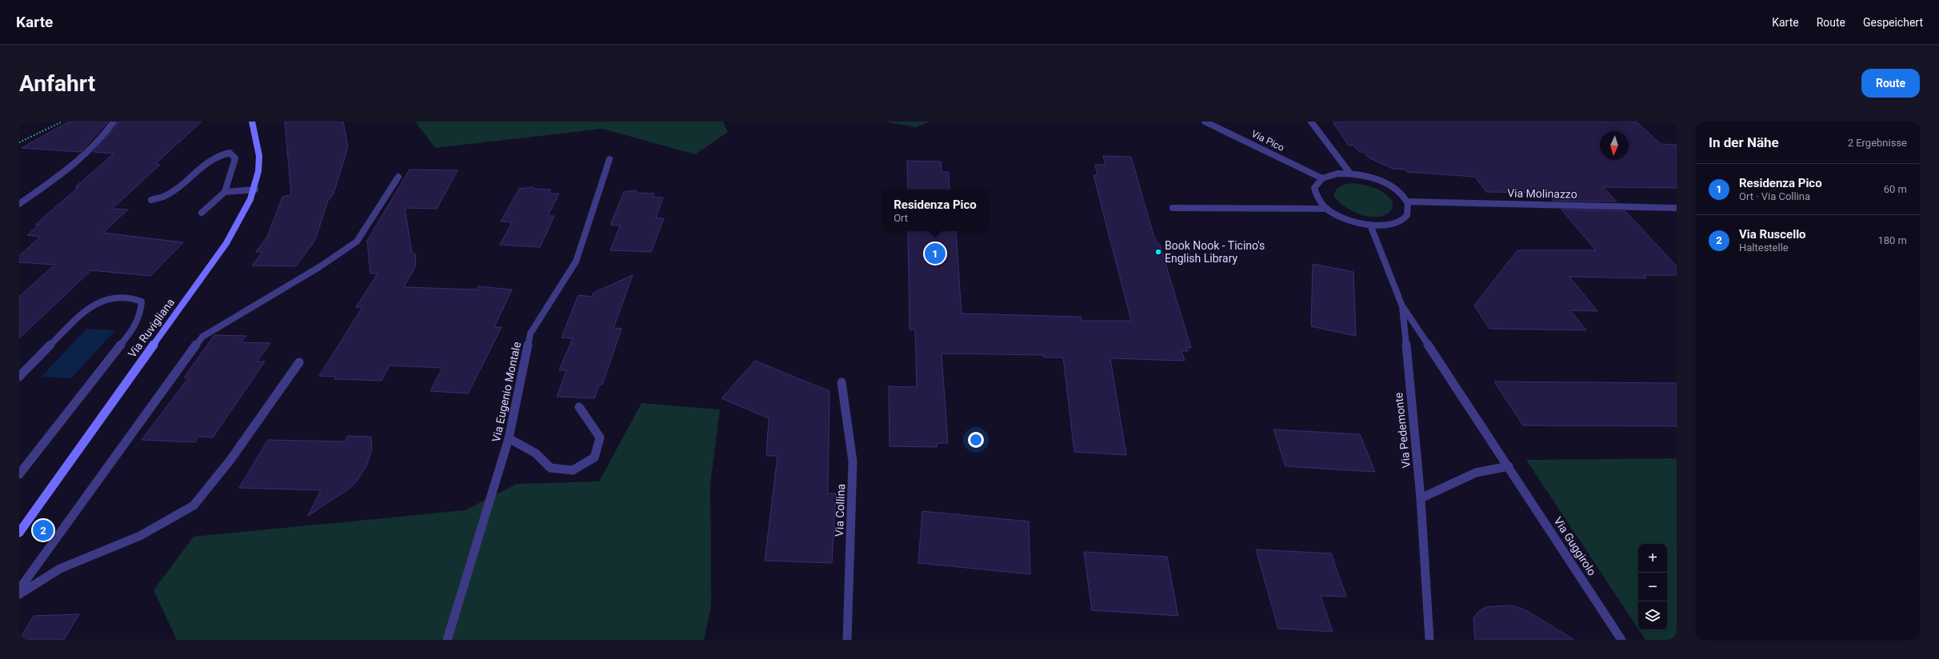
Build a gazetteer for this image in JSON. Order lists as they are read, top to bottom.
{
  "streets": {
    "main road": ["Via Ruvigliana"],
    "street": [
      "Via Pico",
      "Via Molinazzo",
      "Via Eugenio Montale",
      "Via Pedemonte",
      "Via Collina",
      "Via Guggirolo"
    ]
  },
  "crossings": [
    ["Via Pedemonte", "Via Guggirolo"]
  ],
  "places": ["Book Nook - Ticino's English Library"],
  "north": "bottom",
  "page": {
    "header": "Karte",
    "nav": ["Karte", "Route", "Gespeichert"],
    "buttons": "Route",
    "title": "Anfahrt",
    "heading": ["In der Nähe", "2 Ergebnisse"],
    "list": [
      {
        "mark": "1",
        "name": "Residenza Pico",
        "note": "Ort · Via Collina",
        "value": "60 m"
      },
      {
        "mark": "2",
        "name": "Via Ruscello",
        "note": "Haltestelle",
        "value": "180 m"
      }
    ],
    "popup": ["Residenza Pico", "Ort"],
    "pins": ["1", "2"],
    "map_buttons": ["+", "−"]
  }
}
